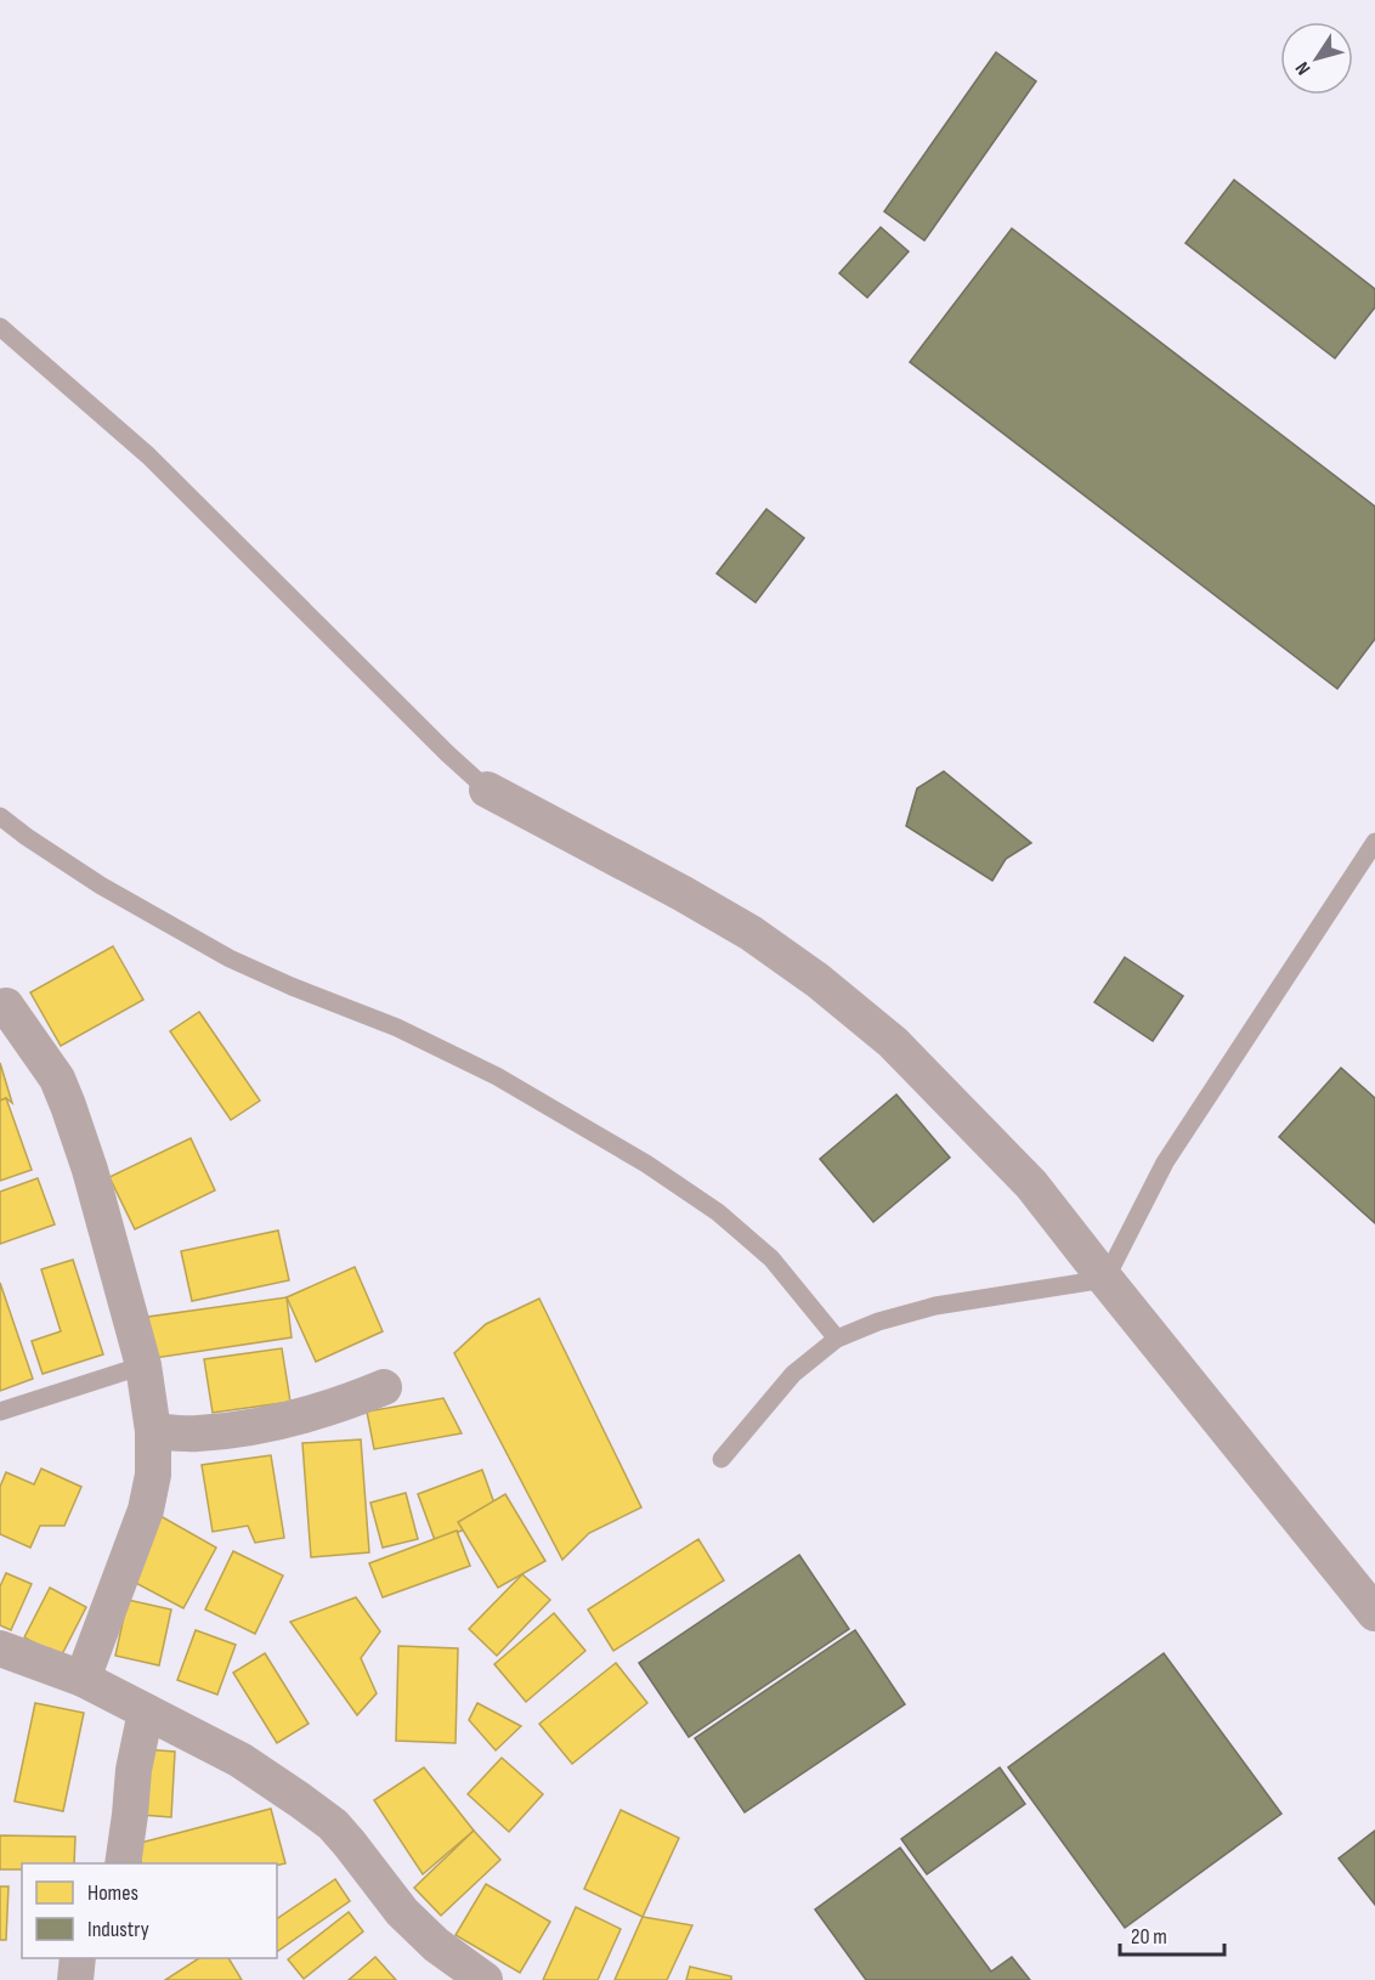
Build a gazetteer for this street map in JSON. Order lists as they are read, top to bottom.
{
  "legend": ["Homes", "Industry"],
  "scale_bar": "20 m",
  "north": "bottom left"
}
